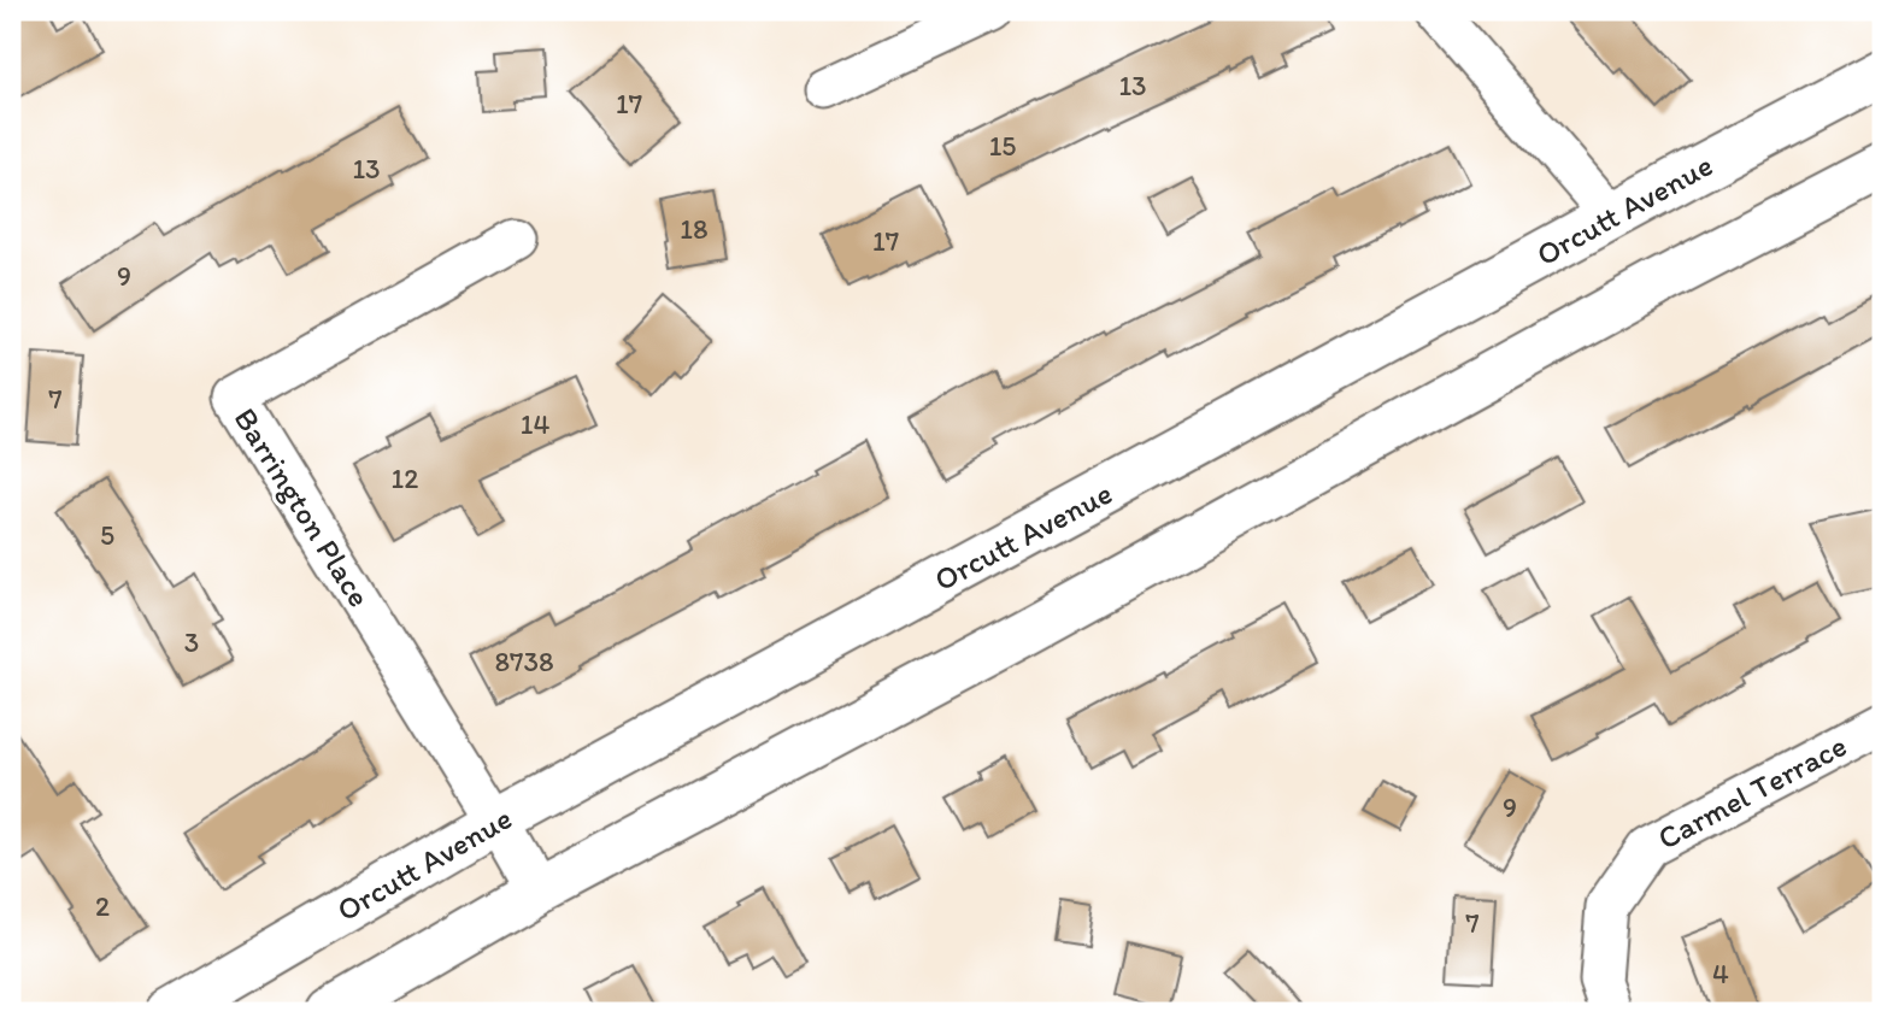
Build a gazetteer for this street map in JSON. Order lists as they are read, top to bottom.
{
  "streets": {
    "main road": ["Orcutt Avenue"],
    "street": ["Barrington Place", "Carmel Terrace"]
  },
  "crossings": [
    ["Orcutt Avenue", "Barrington Place"]
  ],
  "house_numbers": [
    "13",
    "17",
    "15",
    "13",
    "18",
    "17",
    "9",
    "7",
    "14",
    "12",
    "5",
    "3",
    "8738",
    "9",
    "2",
    "7",
    "4"
  ]
}
